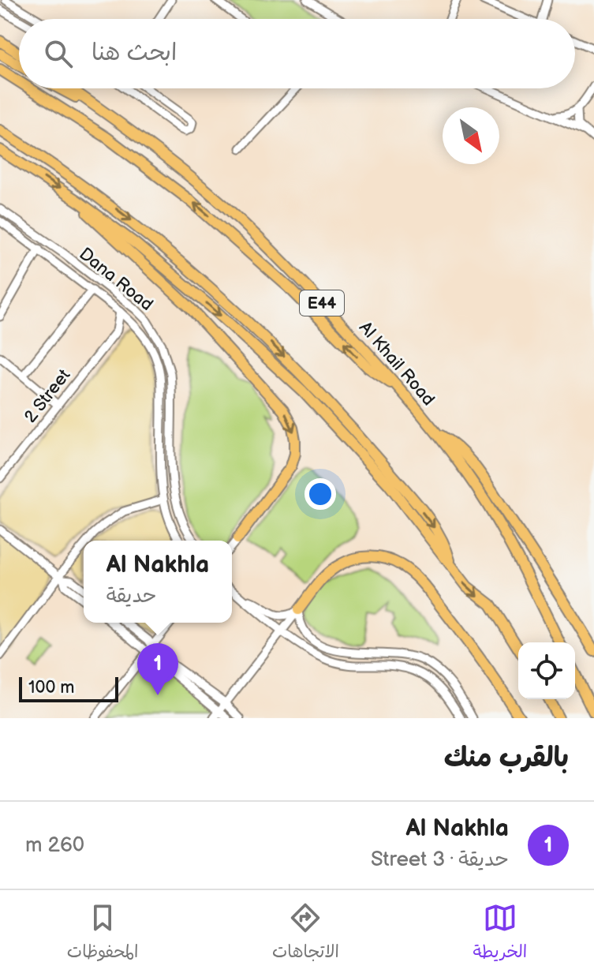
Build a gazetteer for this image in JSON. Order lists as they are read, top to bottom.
{
  "streets": {
    "highway": ["E44", "Al Khail Road"],
    "street": ["Dana Road", "2 Street"]
  },
  "crossings": [
    ["Dana Road", "2 Street"]
  ],
  "scale_bar": "100 m",
  "north": "bottom right",
  "page": {
    "search": "ابحث هنا",
    "popup": ["Al Nakhla", "حديقة"],
    "pins": "1",
    "scale": "100 m",
    "heading": "بالقرب منك",
    "list": [
      {
        "mark": "1",
        "name": "Al Nakhla",
        "note": "حديقة · 3 Street",
        "value": "260 m"
      }
    ],
    "nav": ["الخريطة", "الاتجاهات", "المحفوظات"]
  }
}
